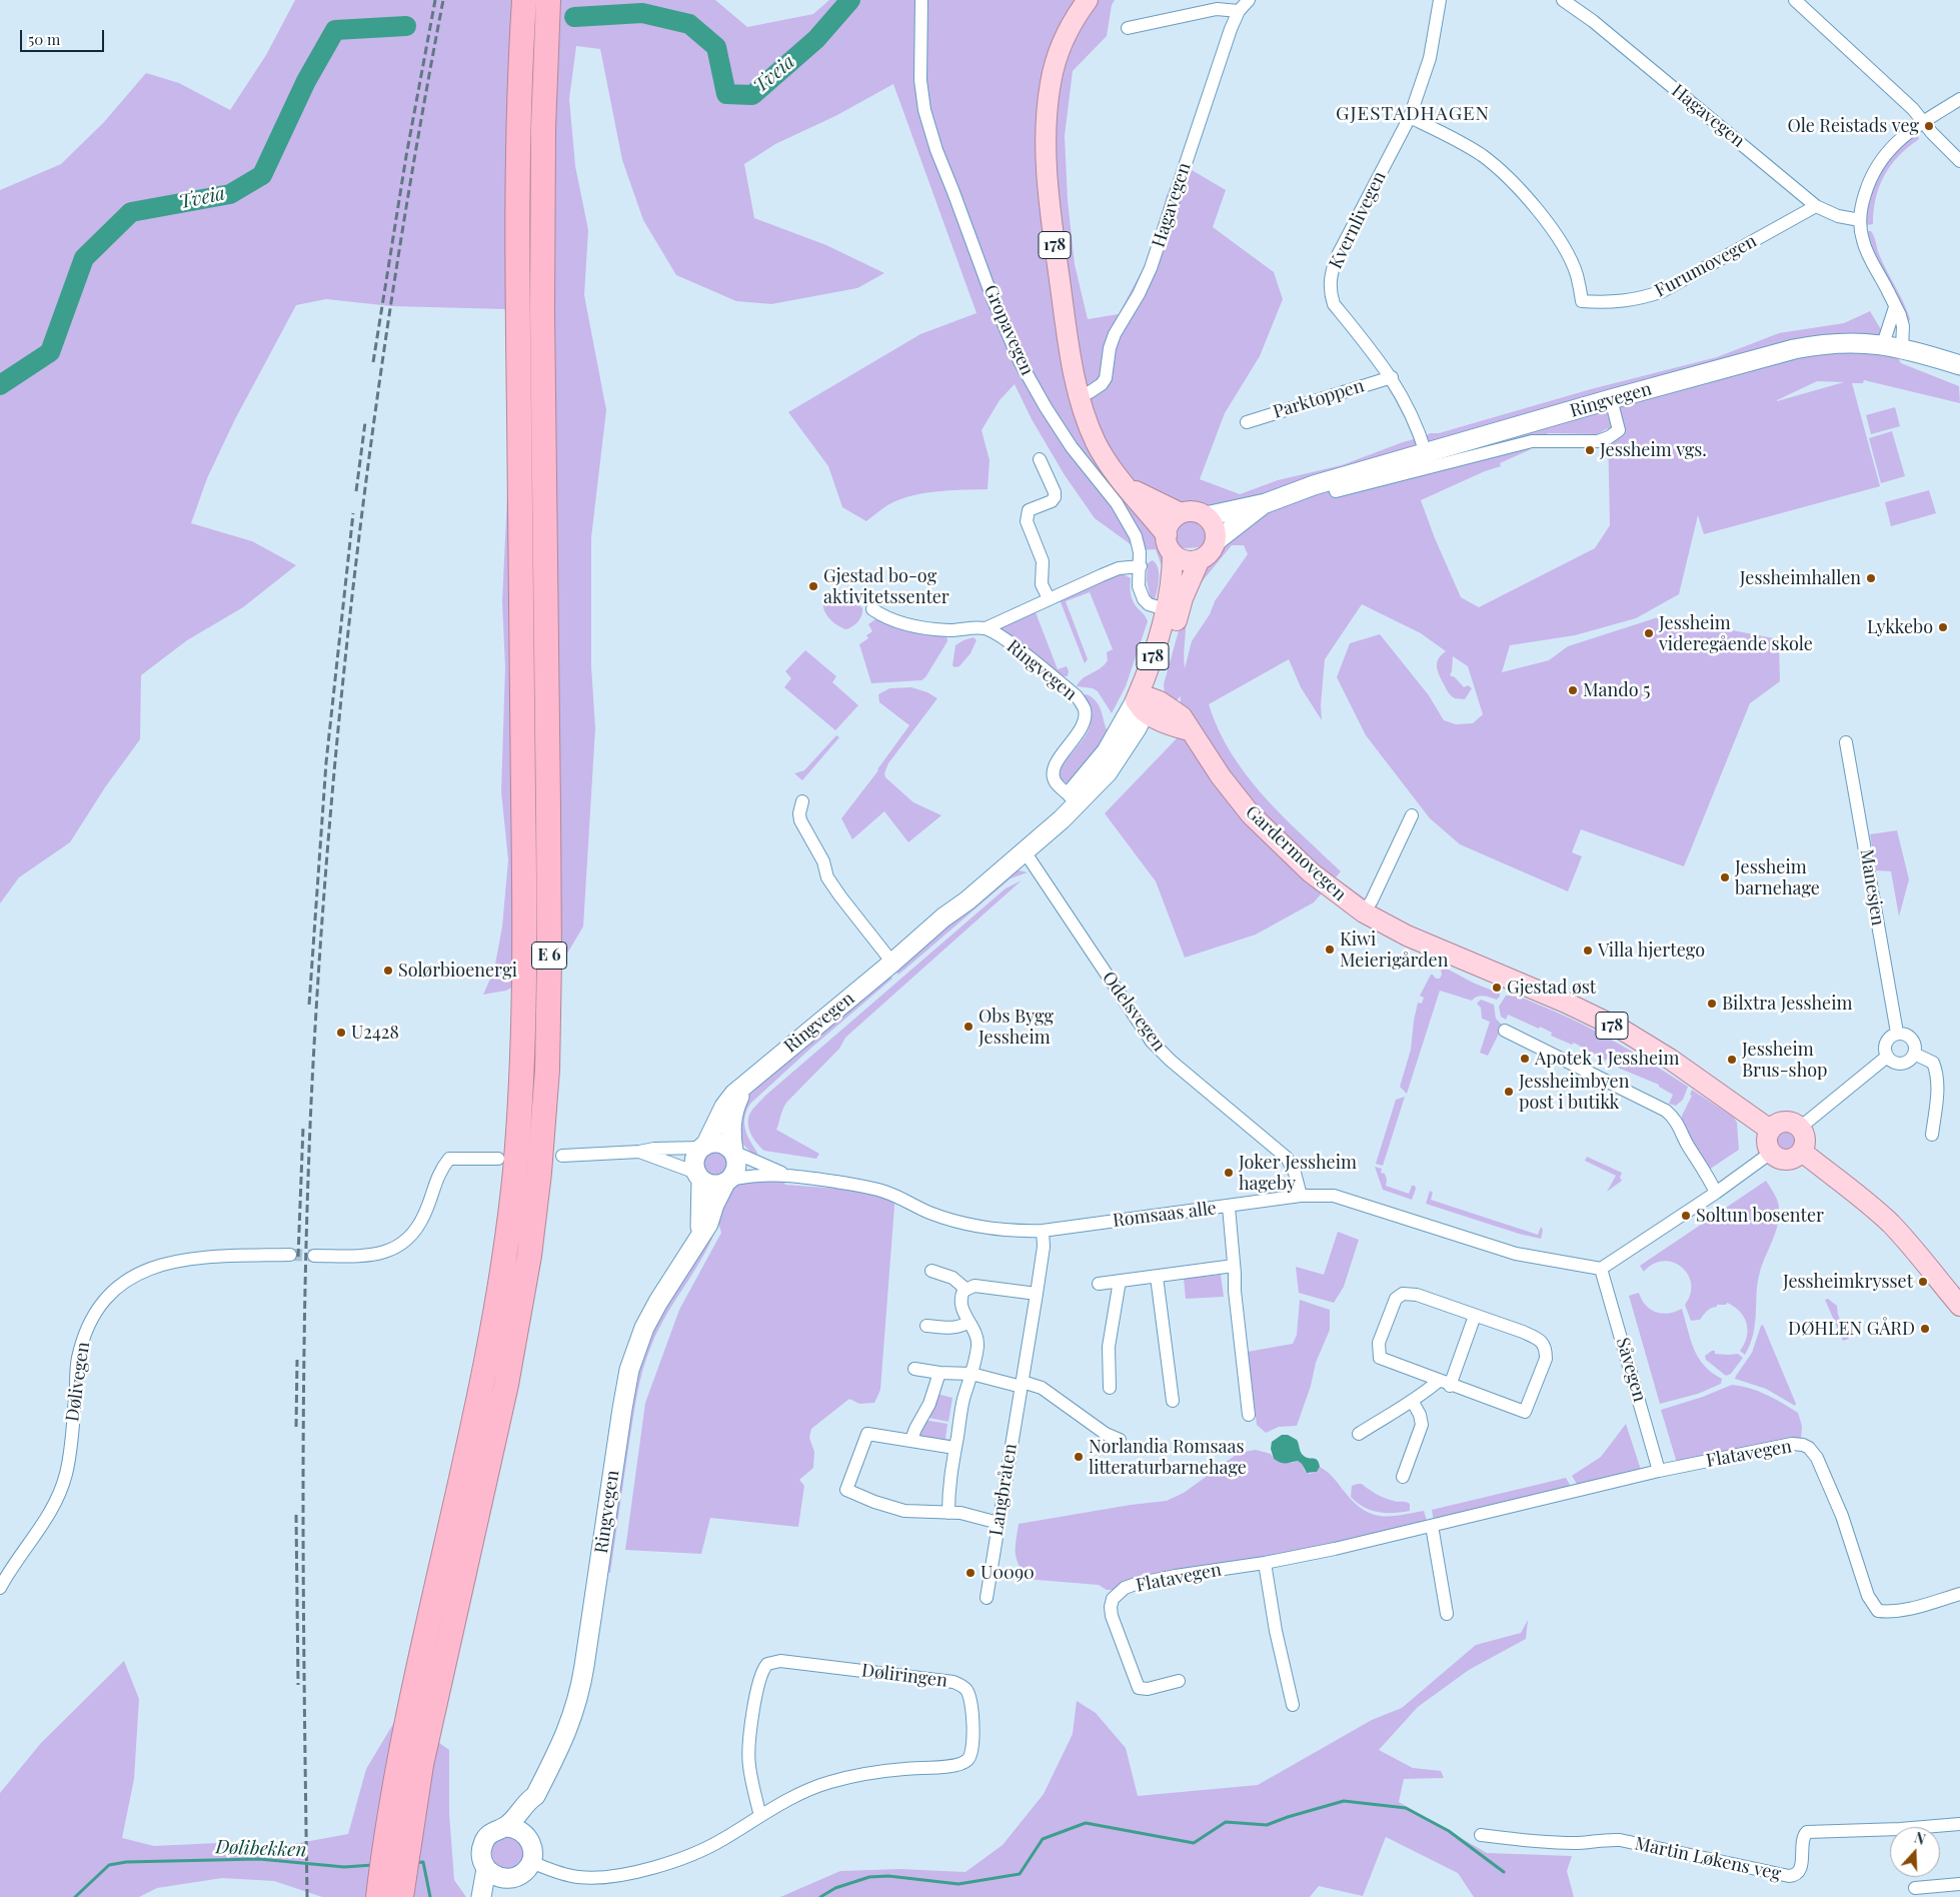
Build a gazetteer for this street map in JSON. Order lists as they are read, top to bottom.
{
  "streets": {
    "highway": ["E 6"],
    "main road": ["178", "Ringvegen", "Gardermovegen"],
    "street": [
      "Hagavegen",
      "Kvernlivegen",
      "Furumovegen",
      "Gropavegen",
      "Parktoppen",
      "Manesjen",
      "Odelsvegen",
      "Romsaas alle",
      "Såvegen",
      "Dølivegen",
      "Flatavegen",
      "Langbråten",
      "Døliringen",
      "Martin Løkens veg"
    ]
  },
  "crossings": [
    ["Hagavegen", "178"],
    ["Hagavegen", "Furumovegen"],
    ["Kvernlivegen", "Furumovegen"],
    ["Kvernlivegen", "Parktoppen"],
    ["Kvernlivegen", "Ringvegen"],
    ["178", "Gropavegen"],
    ["178", "Ringvegen"],
    ["178", "Gardermovegen"],
    ["Gropavegen", "Ringvegen"],
    ["Ringvegen", "Gardermovegen"],
    ["Ringvegen", "Odelsvegen"],
    ["Ringvegen", "Romsaas alle"],
    ["Ringvegen", "Døliringen"],
    ["Odelsvegen", "Romsaas alle"],
    ["Romsaas alle", "Såvegen"],
    ["Romsaas alle", "Langbråten"],
    ["Såvegen", "Flatavegen"]
  ],
  "districts": ["GJESTADHAGEN"],
  "water": ["Tveia", "Dølibekken"],
  "places": [
    "Ole Reistads veg",
    "Jessheim vgs.",
    "Jessheimhallen",
    "Gjestad bo-og aktivitetssenter",
    "Lykkebo",
    "Jessheim videregående skole",
    "Mando 5",
    "Jessheim barnehage",
    "Kiwi Meierigården",
    "Villa hjertego",
    "Solørbioenergi",
    "Gjestad øst",
    "Bilxtra Jessheim",
    "Obs Bygg Jessheim",
    "U2428",
    "Apotek 1 Jessheim",
    "Jessheim Brus-shop",
    "Jessheimbyen post i butikk",
    "Joker Jessheim hageby",
    "Soltun bosenter",
    "Jessheimkrysset",
    "DØHLEN GÅRD",
    "Norlandia Romsaas litteraturbarnehage",
    "U0090"
  ],
  "scale_bar": "50 m",
  "north": "top"
}
